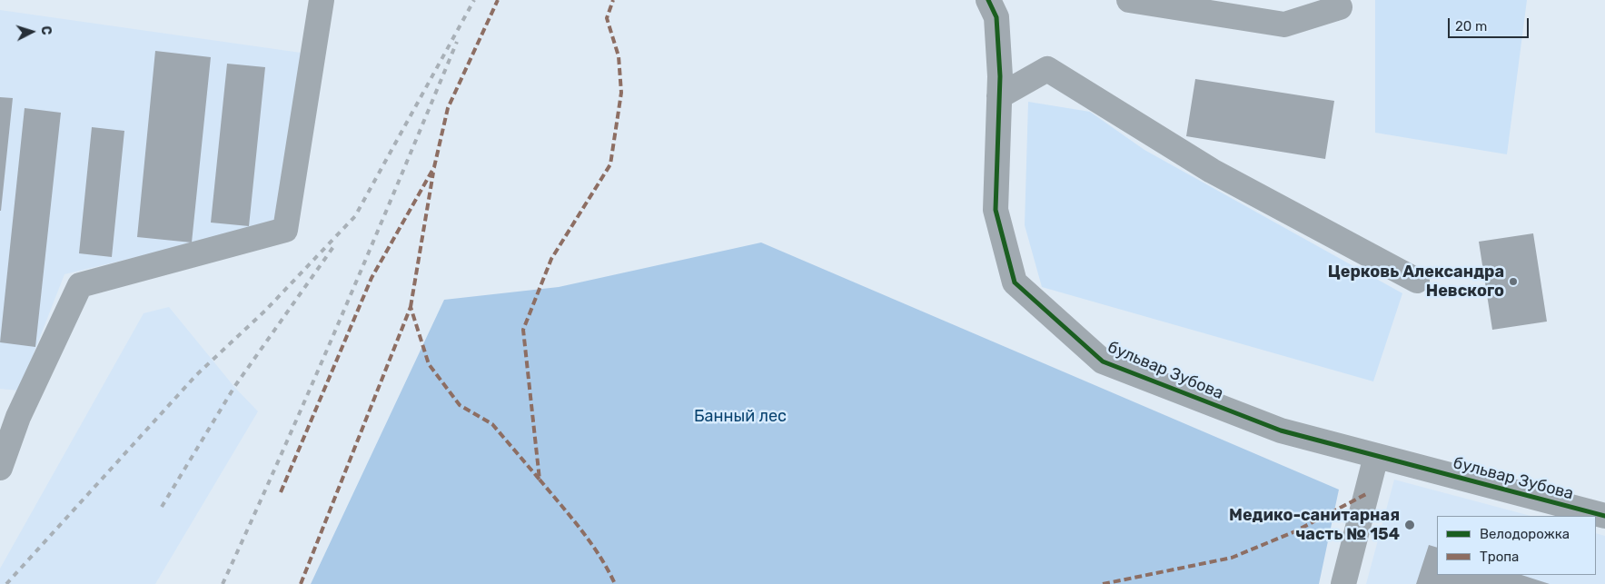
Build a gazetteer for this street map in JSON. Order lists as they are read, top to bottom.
{
  "streets": {
    "street": ["бульвар Зубова"]
  },
  "parks": ["Банный лес"],
  "places": ["Церковь Александра Невского", "Медико-санитарная часть № 154"],
  "legend": ["Велодорожка", "Тропа"],
  "scale_bar": "20 m",
  "north": "right"
}
